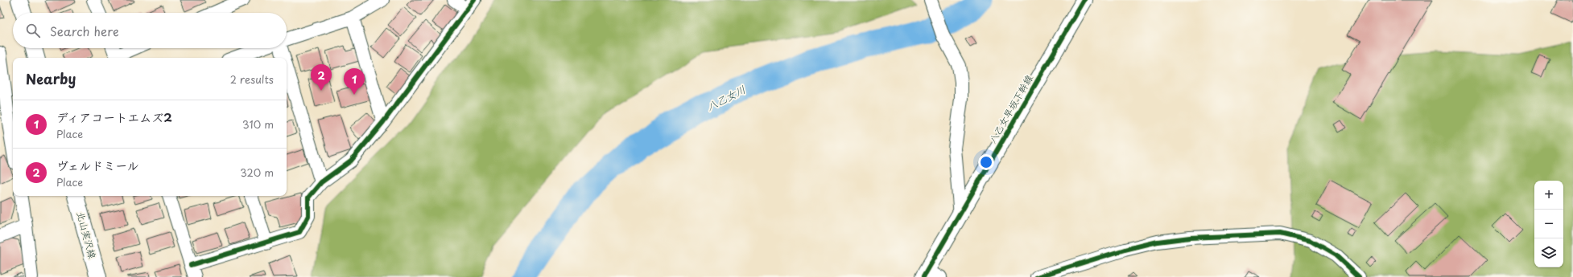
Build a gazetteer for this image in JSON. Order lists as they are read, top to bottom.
{
  "streets": {
    "street": ["八乙女早坂下幹線", "北山実沢線"]
  },
  "water": ["八乙女川"],
  "page": {
    "search": "Search here",
    "heading": ["Nearby", "2 results"],
    "pins": ["2", "1"],
    "list": [
      {
        "mark": "1",
        "name": "ディアコートエムズ2",
        "note": "Place",
        "value": "310 m"
      },
      {
        "mark": "2",
        "name": "ヴェルドミール",
        "note": "Place",
        "value": "320 m"
      }
    ],
    "map_buttons": ["+", "−"]
  }
}
